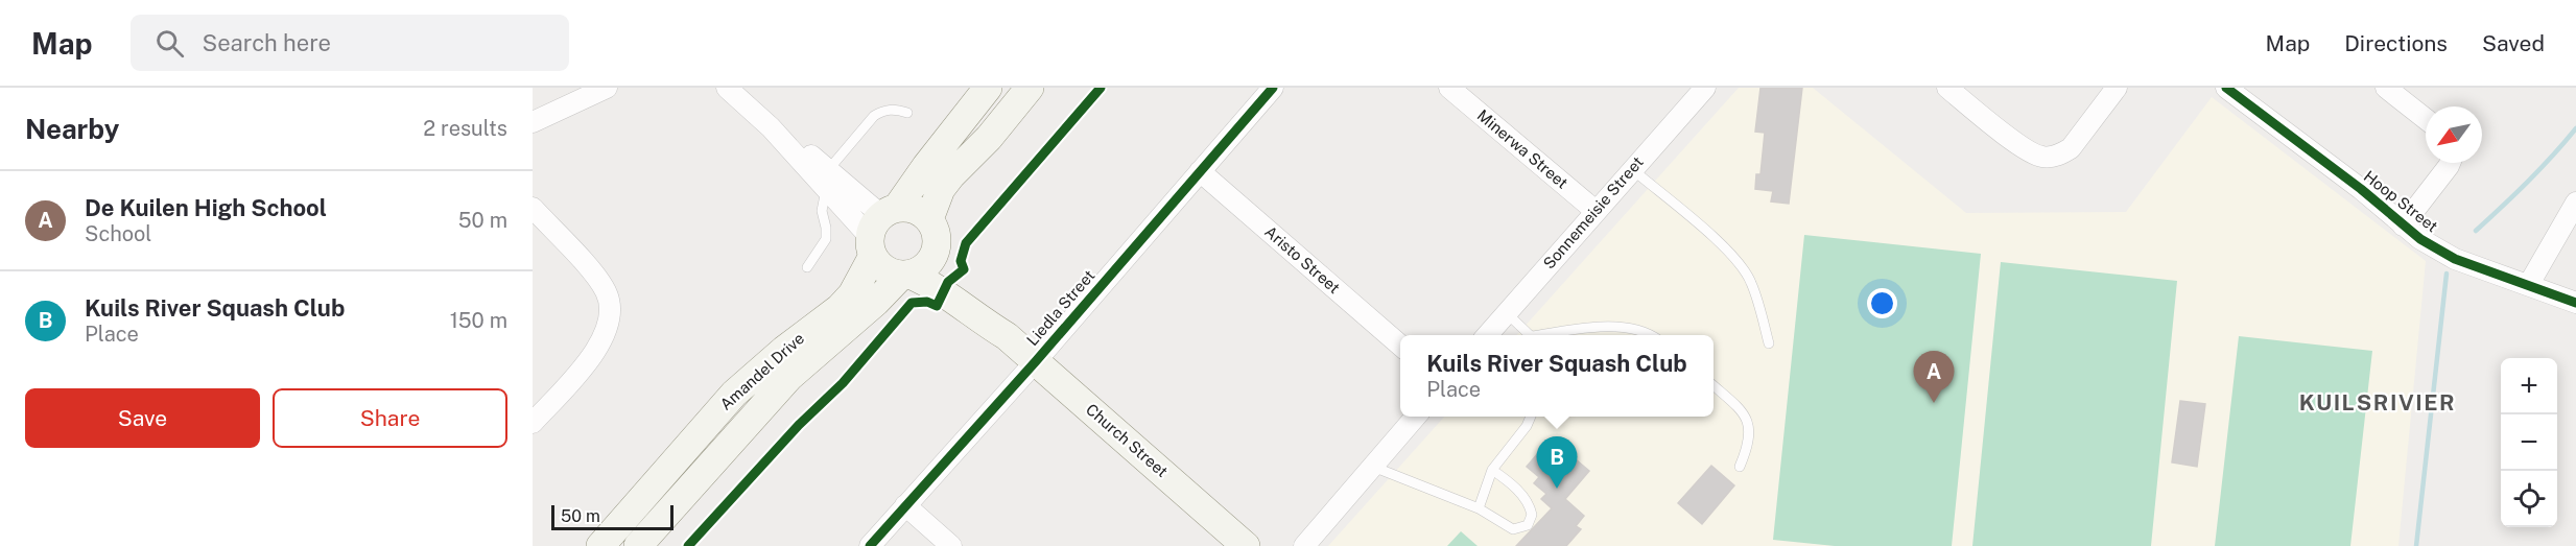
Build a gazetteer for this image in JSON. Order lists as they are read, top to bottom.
{
  "streets": {
    "street": [
      "Minerwa Street",
      "Hoop Street",
      "Sonnemeisie Street",
      "Aristo Street",
      "Liedla Street",
      "Amandel Drive",
      "Church Street"
    ]
  },
  "crossings": [
    ["Minerwa Street", "Sonnemeisie Street"],
    ["Aristo Street", "Liedla Street"],
    ["Liedla Street", "Church Street"],
    ["Amandel Drive", "Church Street"]
  ],
  "districts": ["KUILSRIVIER"],
  "scale_bar": "50 m",
  "north": "bottom left",
  "page": {
    "header": "Map",
    "search": "Search here",
    "nav": ["Map", "Directions", "Saved"],
    "heading": ["Nearby", "2 results"],
    "list": [
      {
        "mark": "A",
        "name": "De Kuilen High School",
        "note": "School",
        "value": "50 m"
      },
      {
        "mark": "B",
        "name": "Kuils River Squash Club",
        "note": "Place",
        "value": "150 m"
      }
    ],
    "popup": ["Kuils River Squash Club", "Place"],
    "pins": ["A", "B"],
    "map_buttons": ["+", "−"],
    "buttons": ["Save", "Share"],
    "scale": "50 m"
  }
}
